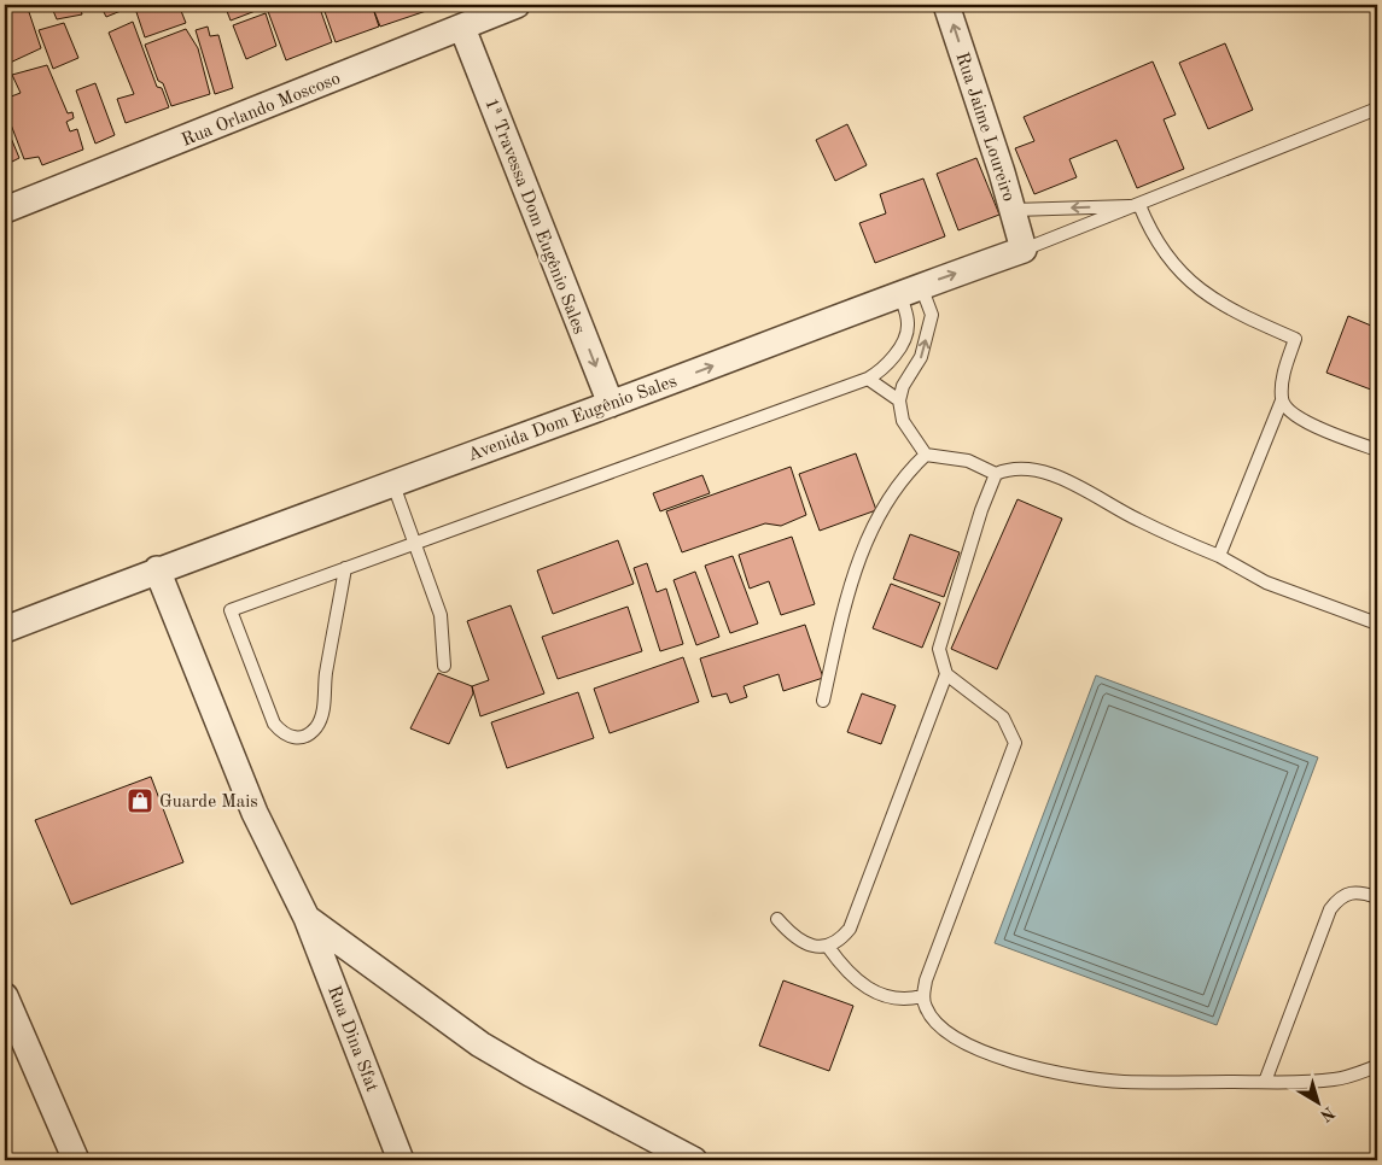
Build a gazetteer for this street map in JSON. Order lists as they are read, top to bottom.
{
  "streets": {
    "street": [
      "Rua Orlando Moscoso",
      "Rua Jaime Loureiro",
      "1ª Travessa Dom Eugênio Sales",
      "Avenida Dom Eugênio Sales",
      "Rua Dina Sfat"
    ]
  },
  "crossings": [
    ["Rua Orlando Moscoso", "1ª Travessa Dom Eugênio Sales"],
    ["Rua Jaime Loureiro", "Avenida Dom Eugênio Sales"],
    ["1ª Travessa Dom Eugênio Sales", "Avenida Dom Eugênio Sales"],
    ["Avenida Dom Eugênio Sales", "Rua Dina Sfat"]
  ],
  "one_way": ["Rua Jaime Loureiro", "1ª Travessa Dom Eugênio Sales"],
  "places": {
    "shop": ["Guarde Mais"]
  },
  "north": "bottom right"
}
